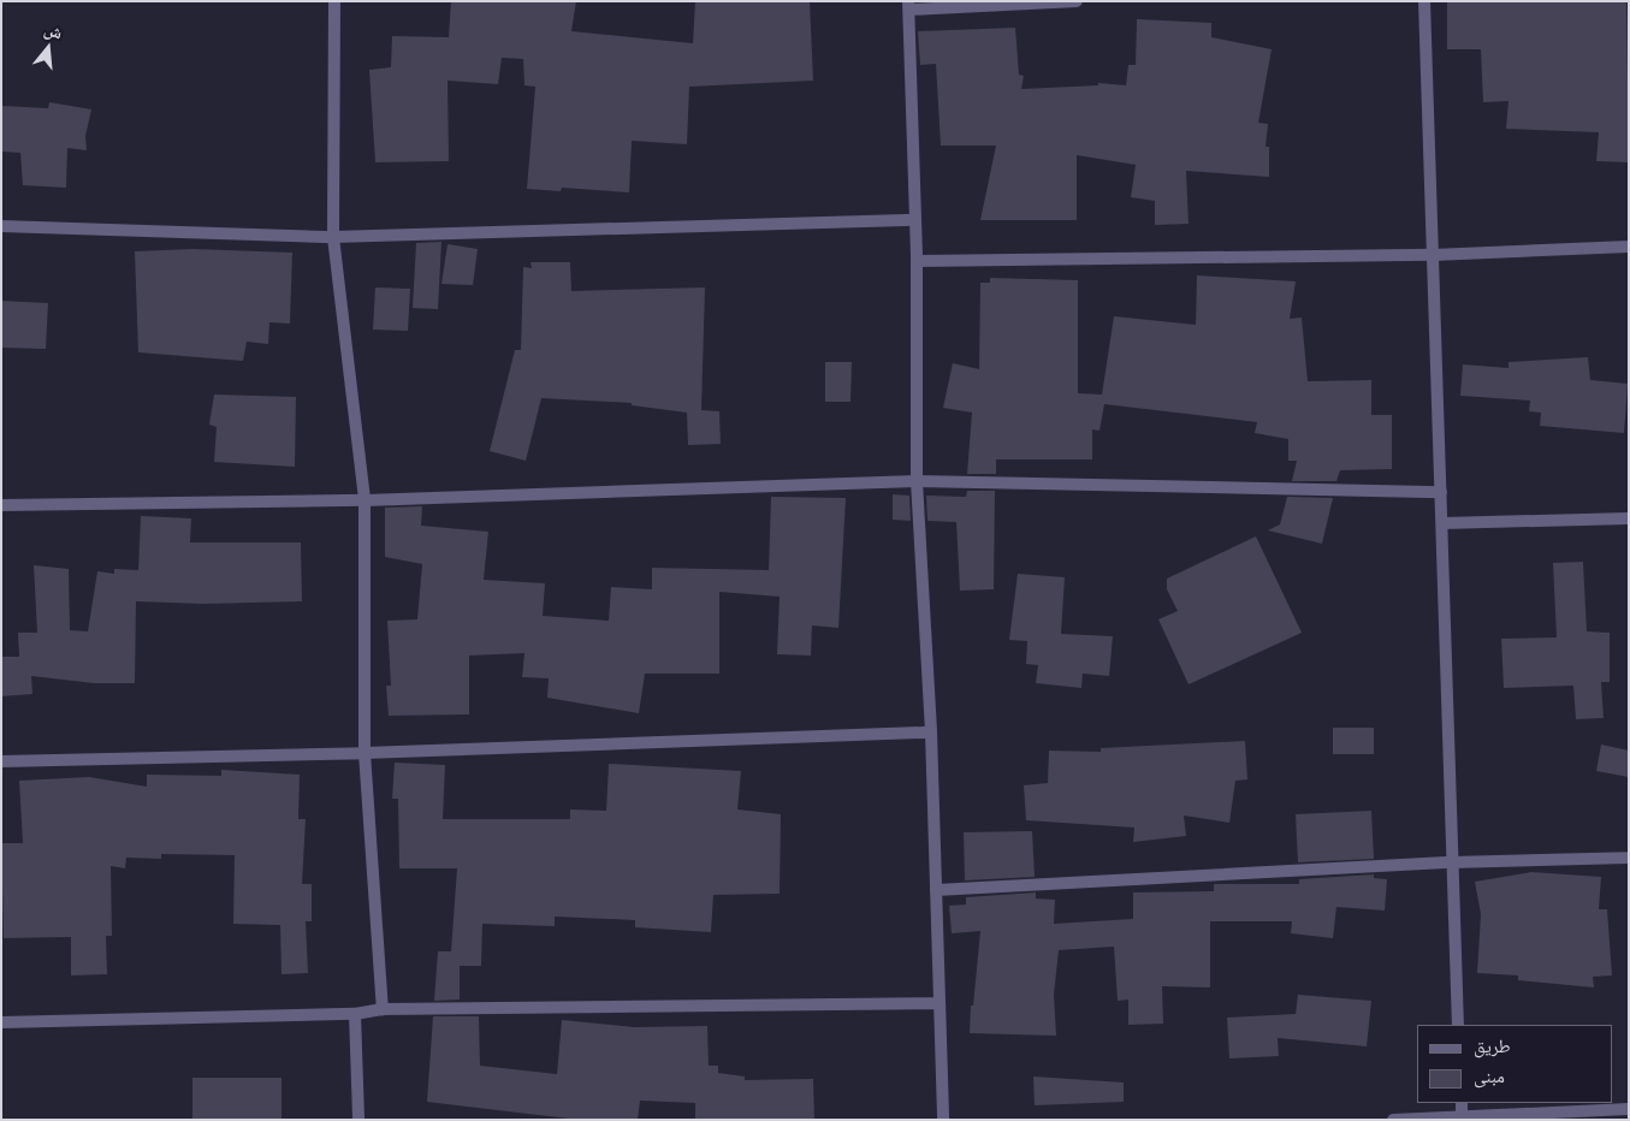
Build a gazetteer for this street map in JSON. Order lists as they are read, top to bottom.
{
  "legend": ["طريق", "مبنى"],
  "north": "top"
}
